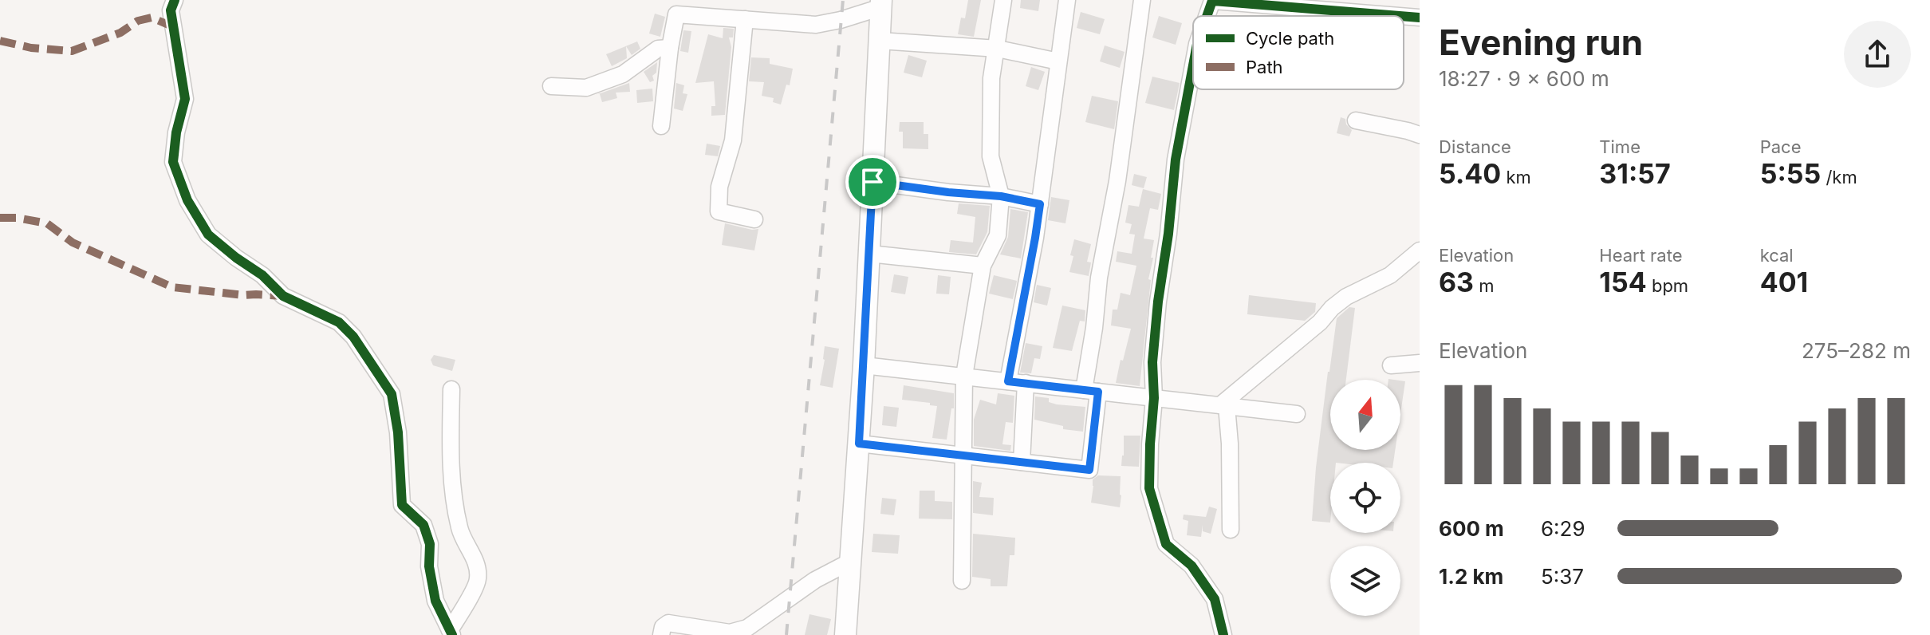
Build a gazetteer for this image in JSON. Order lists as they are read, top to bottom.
{
  "legend": ["Cycle path", "Path"],
  "north": "top",
  "page": {
    "heading": ["Evening run", "18:27 · 9 × 600 m"],
    "stats": [
      ["Distance", "5.40 km"],
      ["Time", "31:57"],
      ["Pace", "5:55 /km"],
      ["Elevation", "63 m"],
      ["Heart rate", "154 bpm"],
      ["kcal", "401"]
    ],
    "chart": ["Elevation", "275–282 m"],
    "list": [
      {
        "name": "600 m",
        "note": "6:29"
      },
      {
        "name": "1.2 km",
        "note": "5:37"
      }
    ]
  }
}
